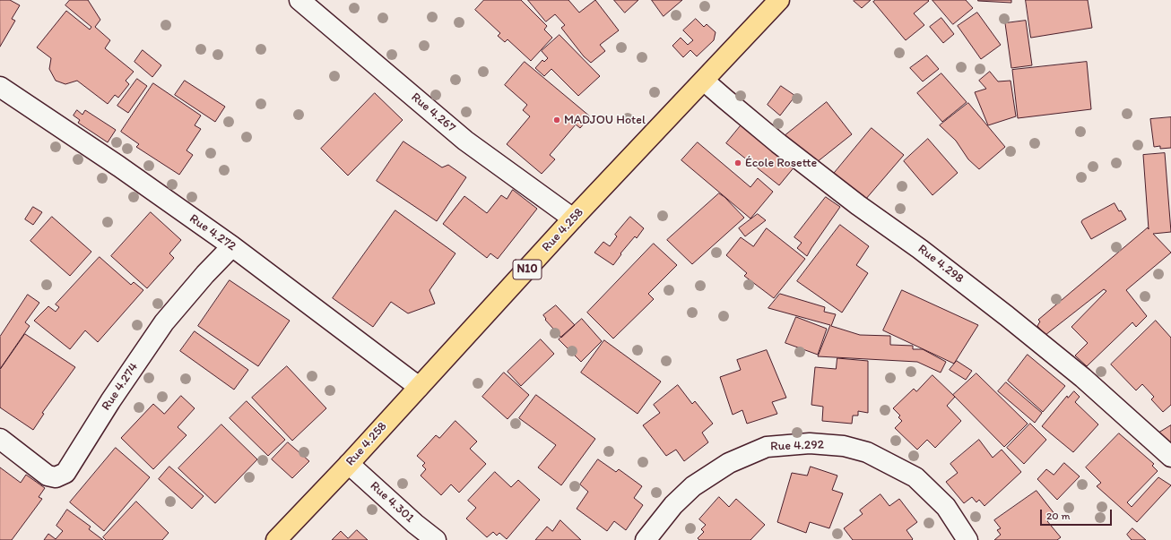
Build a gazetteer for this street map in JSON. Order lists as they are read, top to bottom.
{
  "streets": {
    "highway": ["Rue 4.258", "N10"],
    "street": [
      "Rue 4.267",
      "Rue 4.272",
      "Rue 4.298",
      "Rue 4.274",
      "Rue 4.292",
      "Rue 4.301"
    ]
  },
  "crossings": [
    ["Rue 4.267", "Rue 4.258"],
    ["Rue 4.258", "Rue 4.272"],
    ["Rue 4.258", "Rue 4.298"],
    ["Rue 4.258", "Rue 4.301"],
    ["Rue 4.272", "Rue 4.274"]
  ],
  "places": ["MADJOU Hotel", "École Rosette"],
  "scale_bar": "20 m"
}
